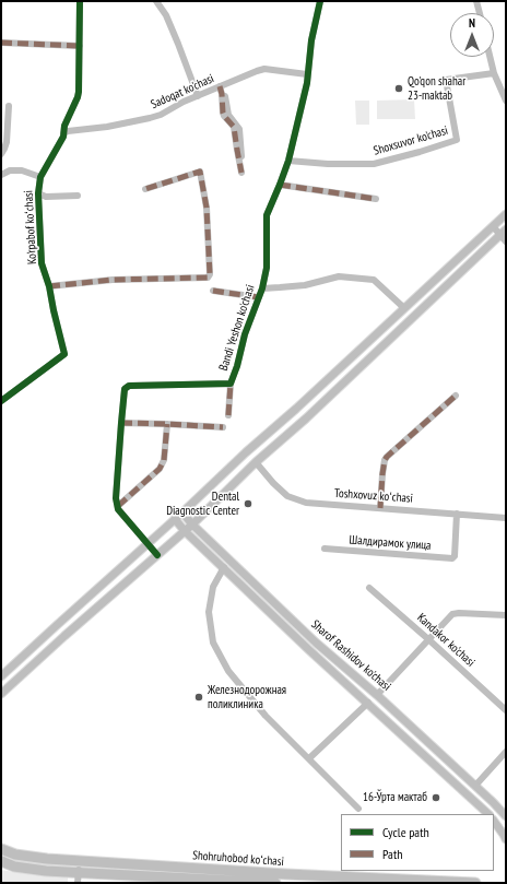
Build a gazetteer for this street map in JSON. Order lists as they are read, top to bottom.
{
  "streets": {
    "highway": ["Shohruhobod koʻchasi"],
    "main road": ["Sharof Rashidov ko'chasi"],
    "street": [
      "Sadoqat ko'chasi",
      "Shoxsuvor ko'chasi",
      "Ko'rpabof koʻchasi",
      "Bandi Yeshon ko'chasi",
      "Toshxovuz koʻchasi",
      "Шалдирамок улица",
      "Kandakor ko'chasi"
    ]
  },
  "crossings": [
    ["Sadoqat ko'chasi", "Ko'rpabof koʻchasi"],
    ["Sadoqat ko'chasi", "Bandi Yeshon ko'chasi"],
    ["Shoxsuvor ko'chasi", "Bandi Yeshon ko'chasi"],
    ["Toshxovuz koʻchasi", "Шалдирамок улица"]
  ],
  "places": [
    "Qo'qon shahar 23-maktab",
    "Dental Diagnostic Center",
    "Железнодорожная поликлиника",
    "16-Ўрта мактаб"
  ],
  "legend": ["Cycle path", "Path"],
  "north": "top"
}
